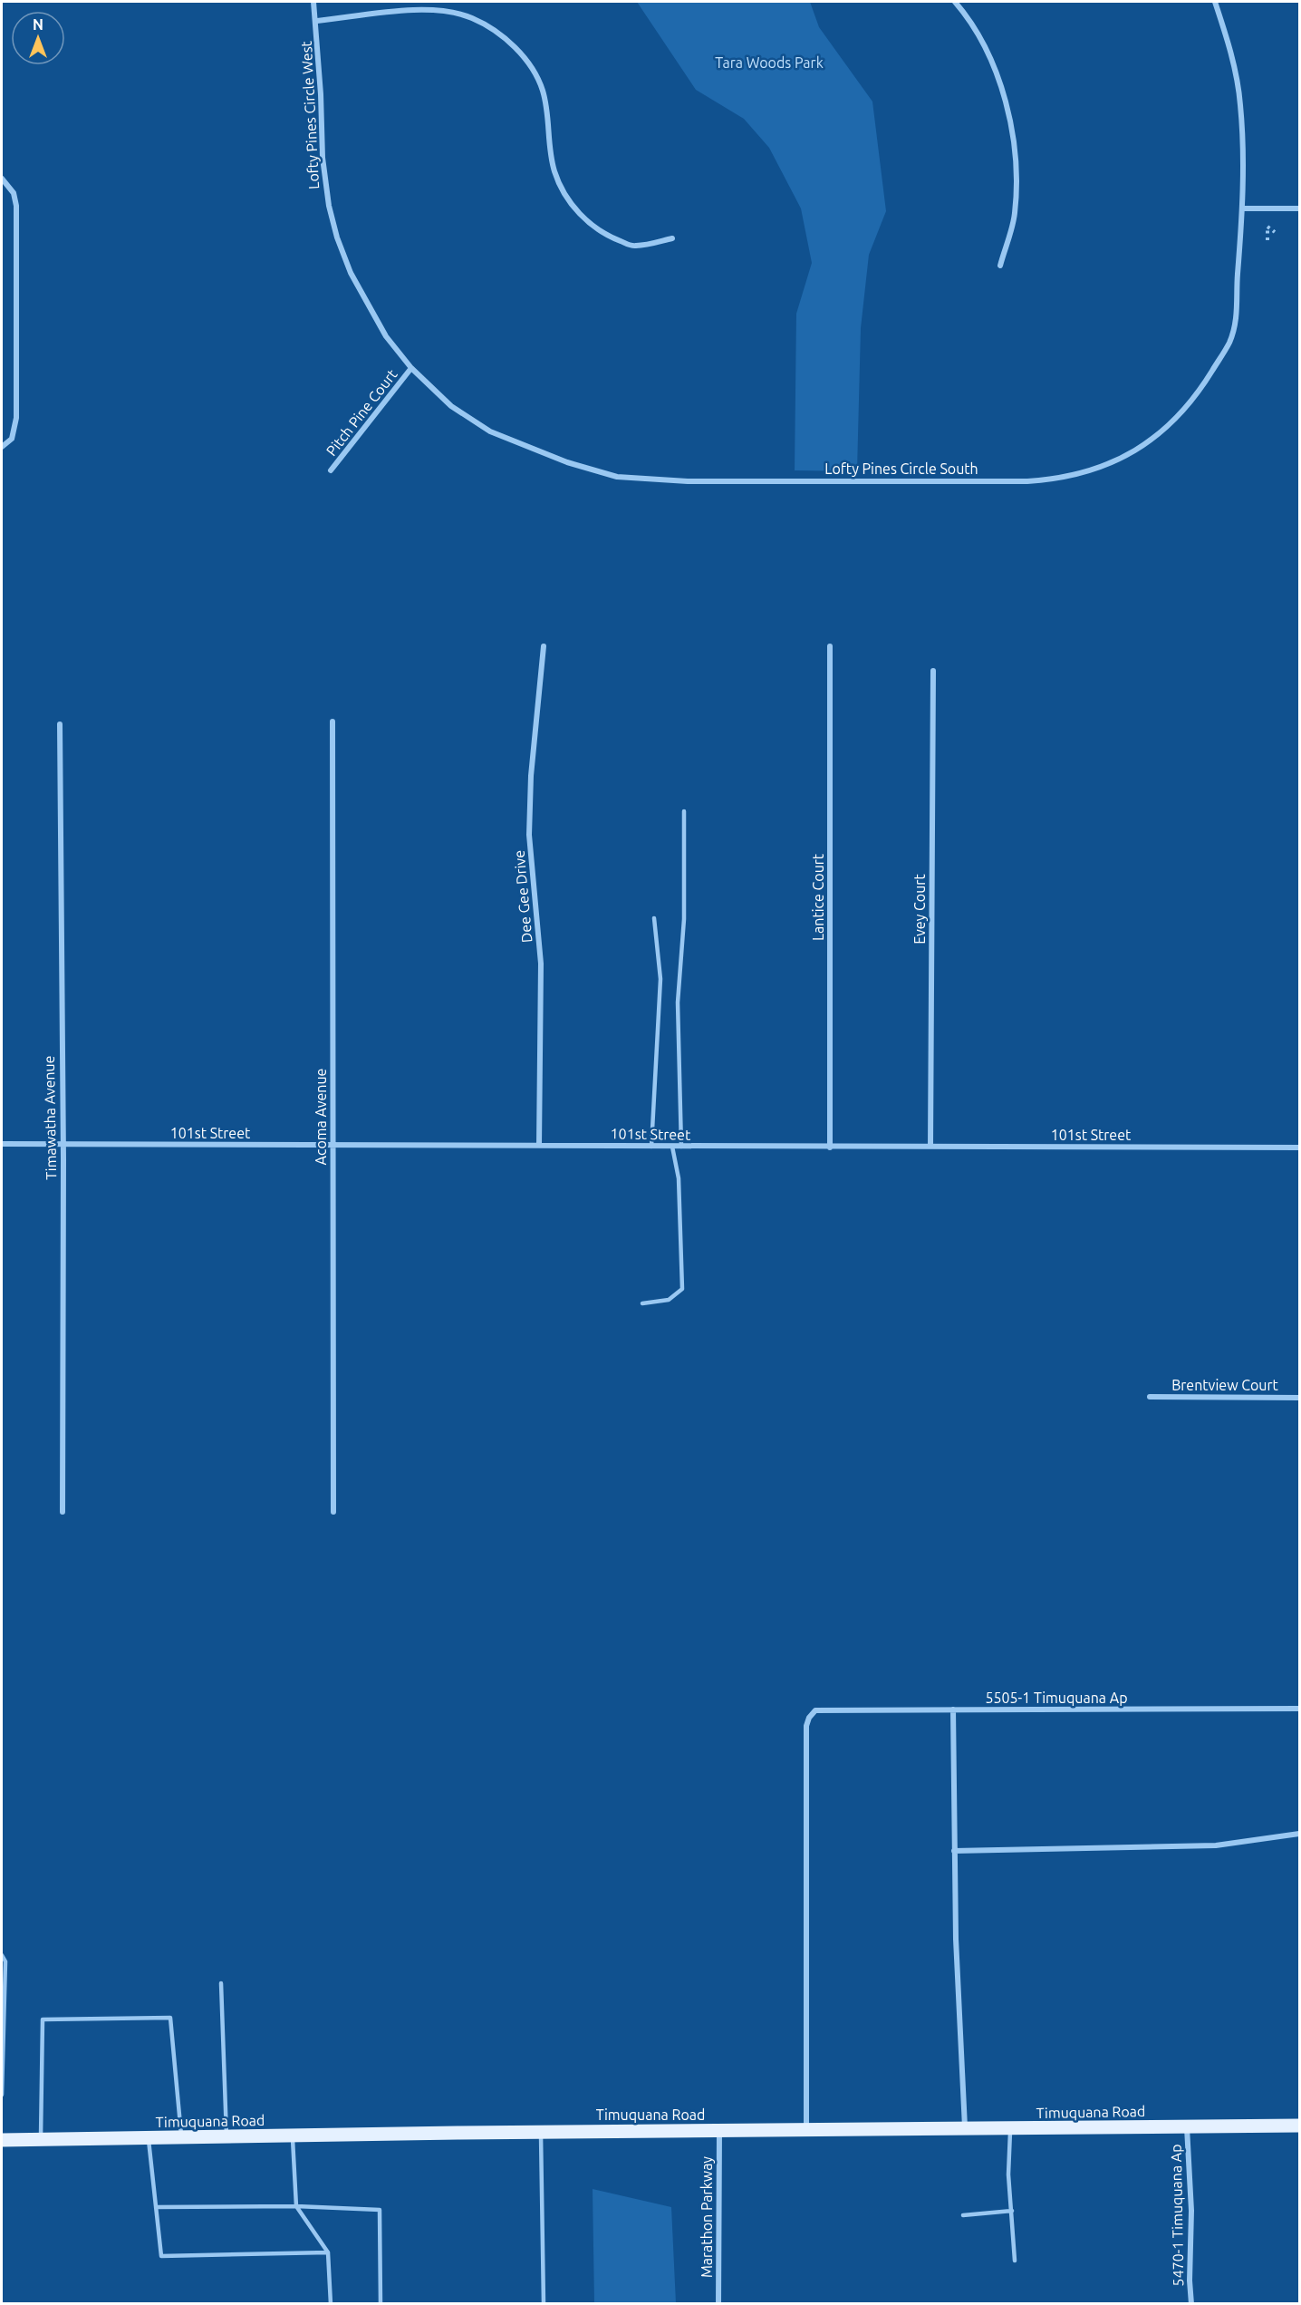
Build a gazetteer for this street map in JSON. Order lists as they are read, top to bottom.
{
  "streets": {
    "main road": ["Timuquana Road"],
    "street": [
      "Lofty Pines Circle West",
      "Pitch Pine Court",
      "Lofty Pines Circle South",
      "Dee Gee Drive",
      "Lantice Court",
      "Evey Court",
      "Acoma Avenue",
      "Timawatha Avenue",
      "101st Street",
      "Brentview Court",
      "5505-1 Timuquana Ap",
      "5470-1 Timuquana Ap",
      "Marathon Parkway"
    ]
  },
  "crossings": [
    ["Lofty Pines Circle West", "Pitch Pine Court"],
    ["Lofty Pines Circle West", "Lofty Pines Circle South"],
    ["Pitch Pine Court", "Lofty Pines Circle South"],
    ["Dee Gee Drive", "101st Street"],
    ["Lantice Court", "101st Street"],
    ["Evey Court", "101st Street"],
    ["Acoma Avenue", "101st Street"],
    ["Timawatha Avenue", "101st Street"],
    ["5505-1 Timuquana Ap", "Timuquana Road"],
    ["Timuquana Road", "5470-1 Timuquana Ap"],
    ["Timuquana Road", "Marathon Parkway"]
  ],
  "parks": ["Tara Woods Park"],
  "north": "top"
}
